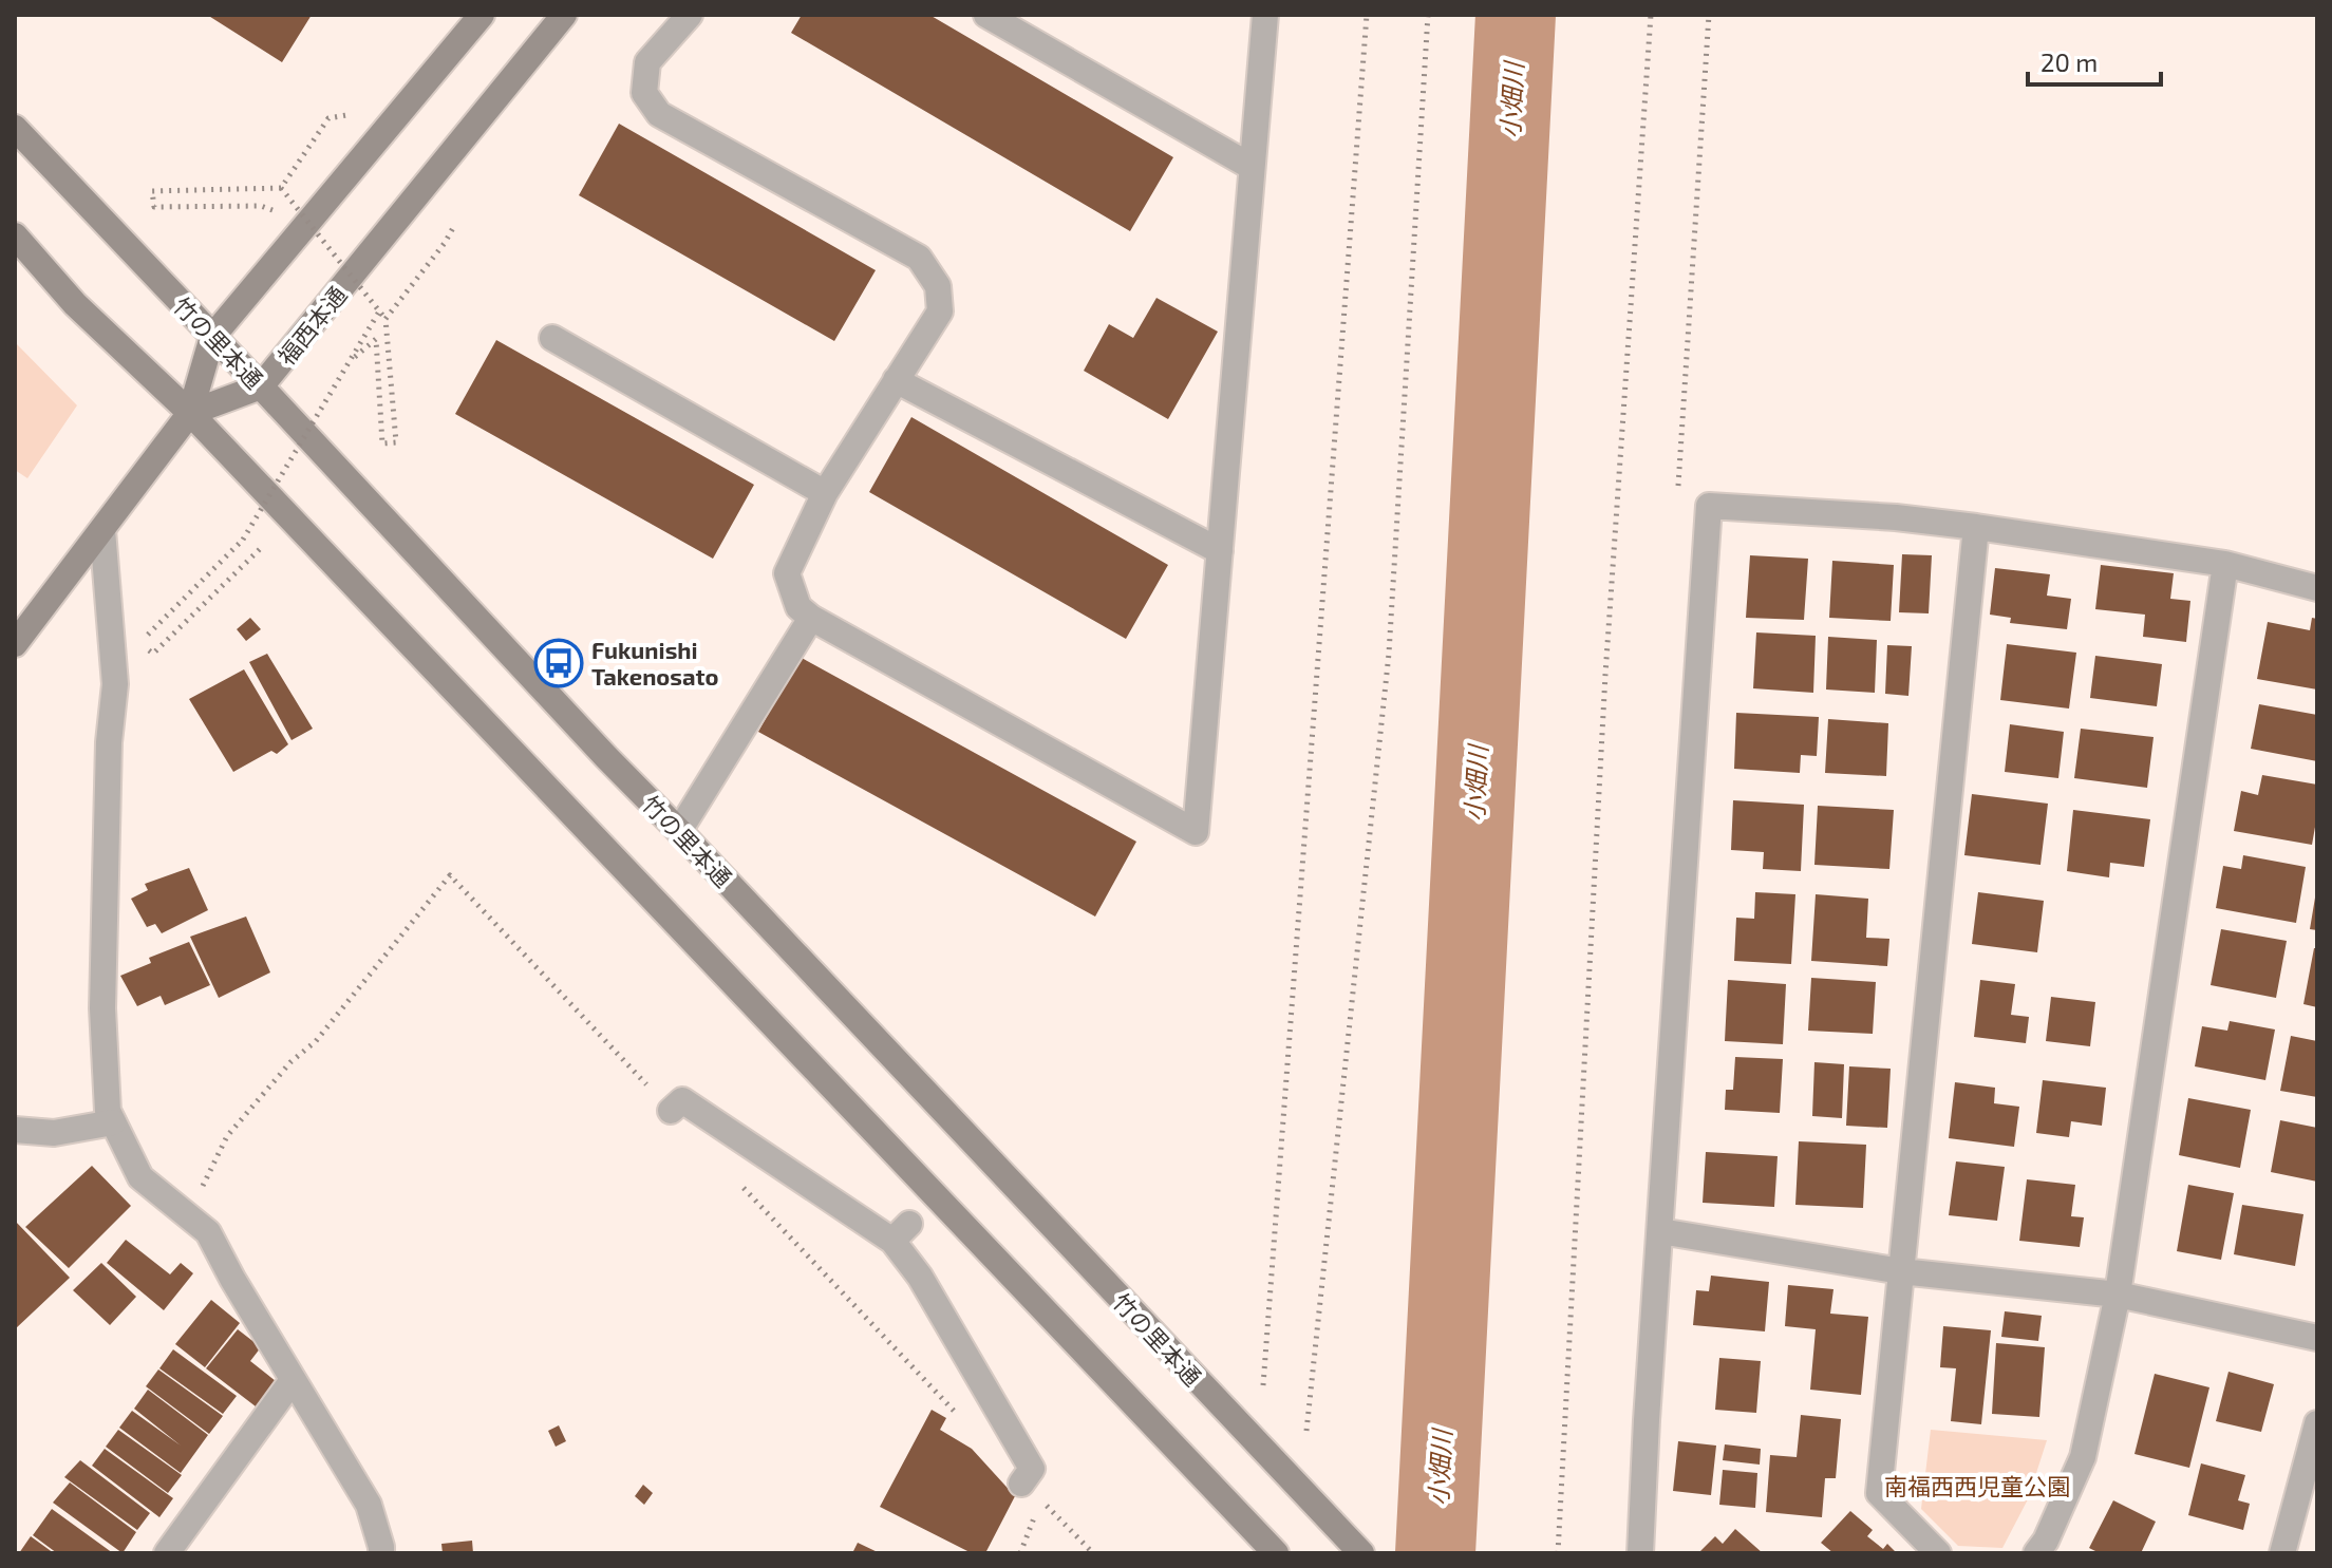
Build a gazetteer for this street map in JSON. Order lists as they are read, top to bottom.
{
  "streets": {
    "street": ["福西本通", "竹の里本通"]
  },
  "crossings": [
    ["福西本通", "竹の里本通"]
  ],
  "water": ["小畑川"],
  "parks": ["南福西西児童公園"],
  "places": {
    "bus stop": ["Fukunishi Takenosato"]
  },
  "scale_bar": "20 m"
}
